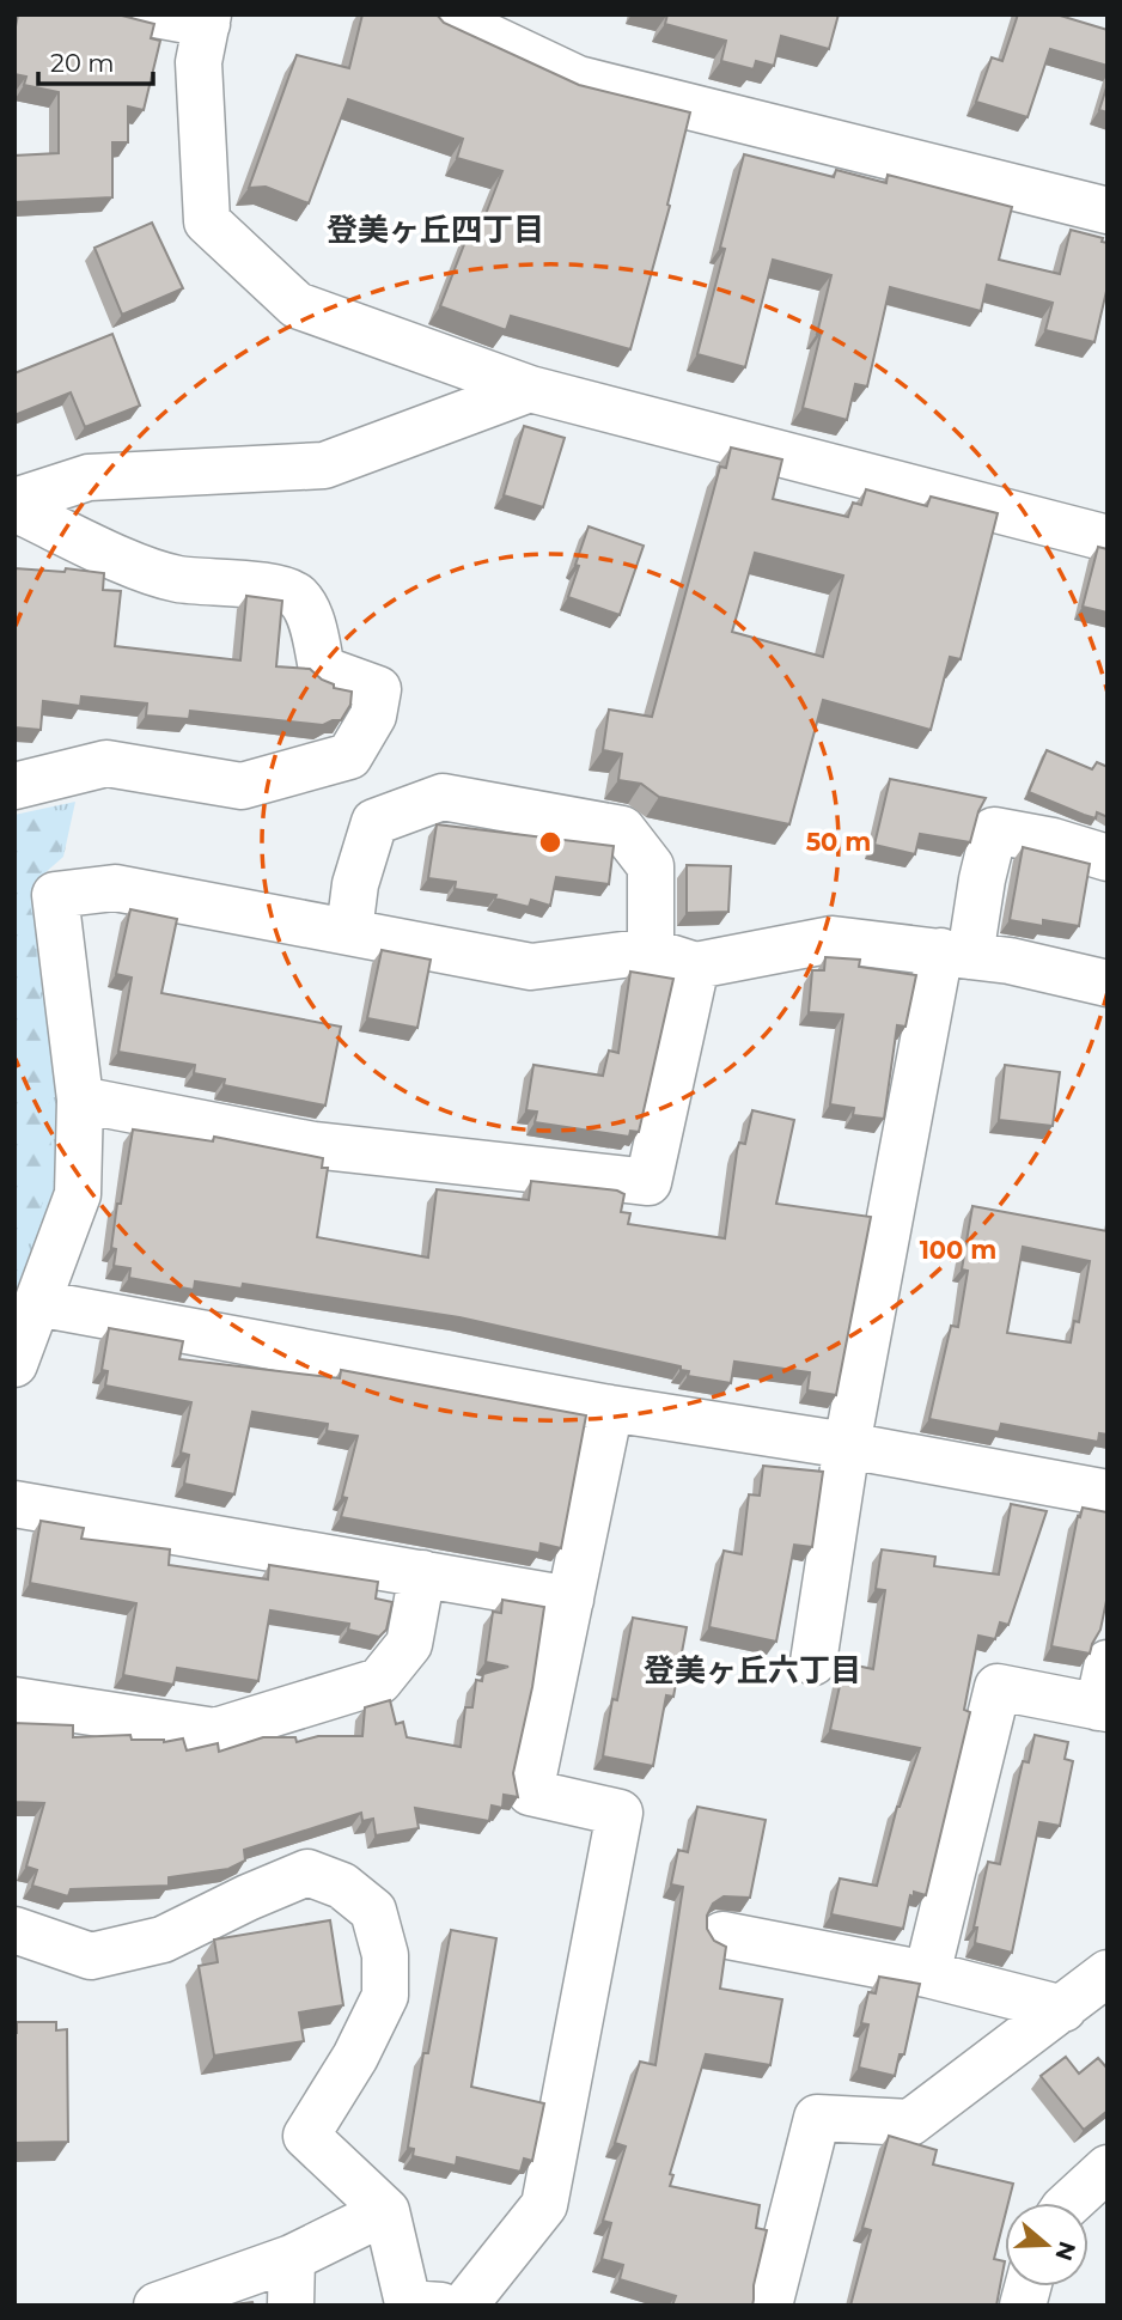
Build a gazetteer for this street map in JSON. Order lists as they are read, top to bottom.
{
  "districts": ["登美ヶ丘四丁目", "登美ヶ丘六丁目"],
  "scale_bar": "20 m",
  "north": "right",
  "rings": ["50 m", "100 m"]
}
